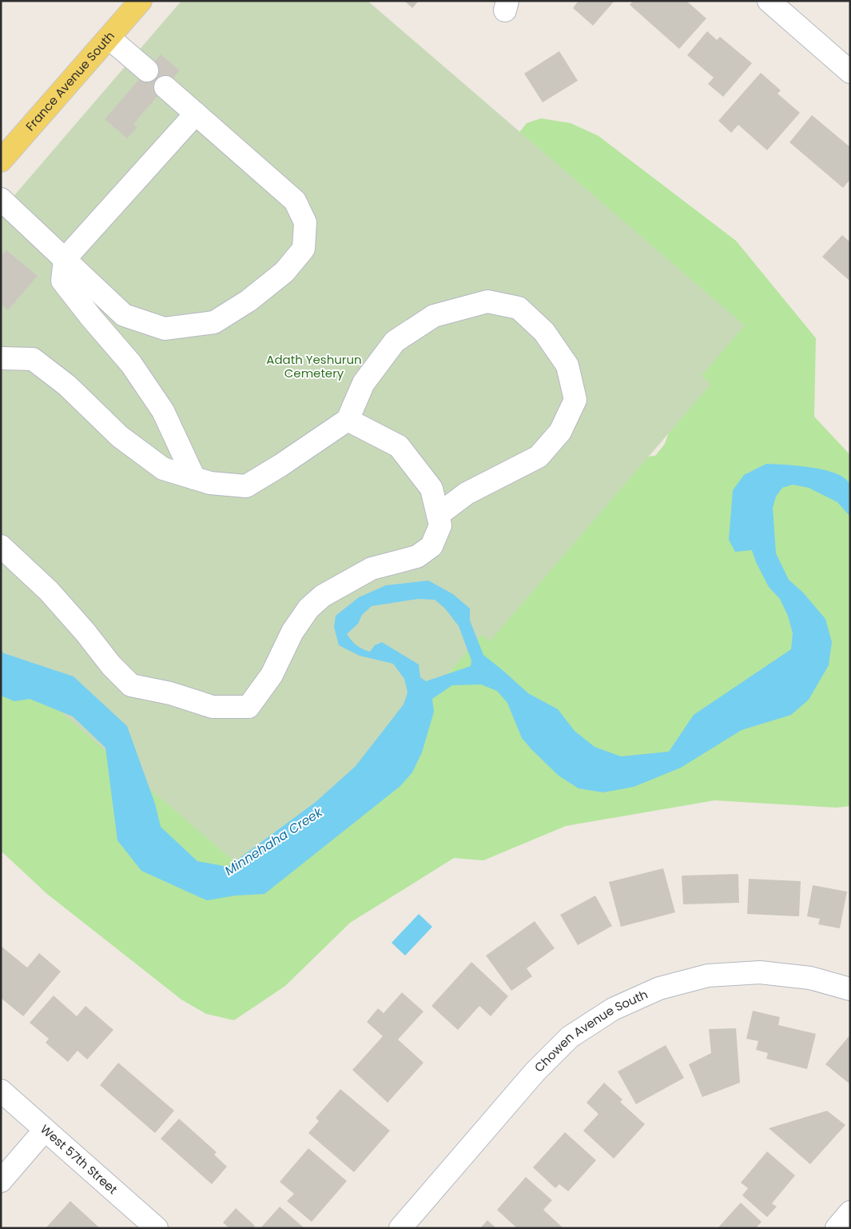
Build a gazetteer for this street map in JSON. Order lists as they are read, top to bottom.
{
  "streets": {
    "main road": ["France Avenue South"],
    "street": ["Chowen Avenue South", "West 57th Street"]
  },
  "water": ["Minnehaha Creek"],
  "parks": ["Adath Yeshurun Cemetery"]
}
